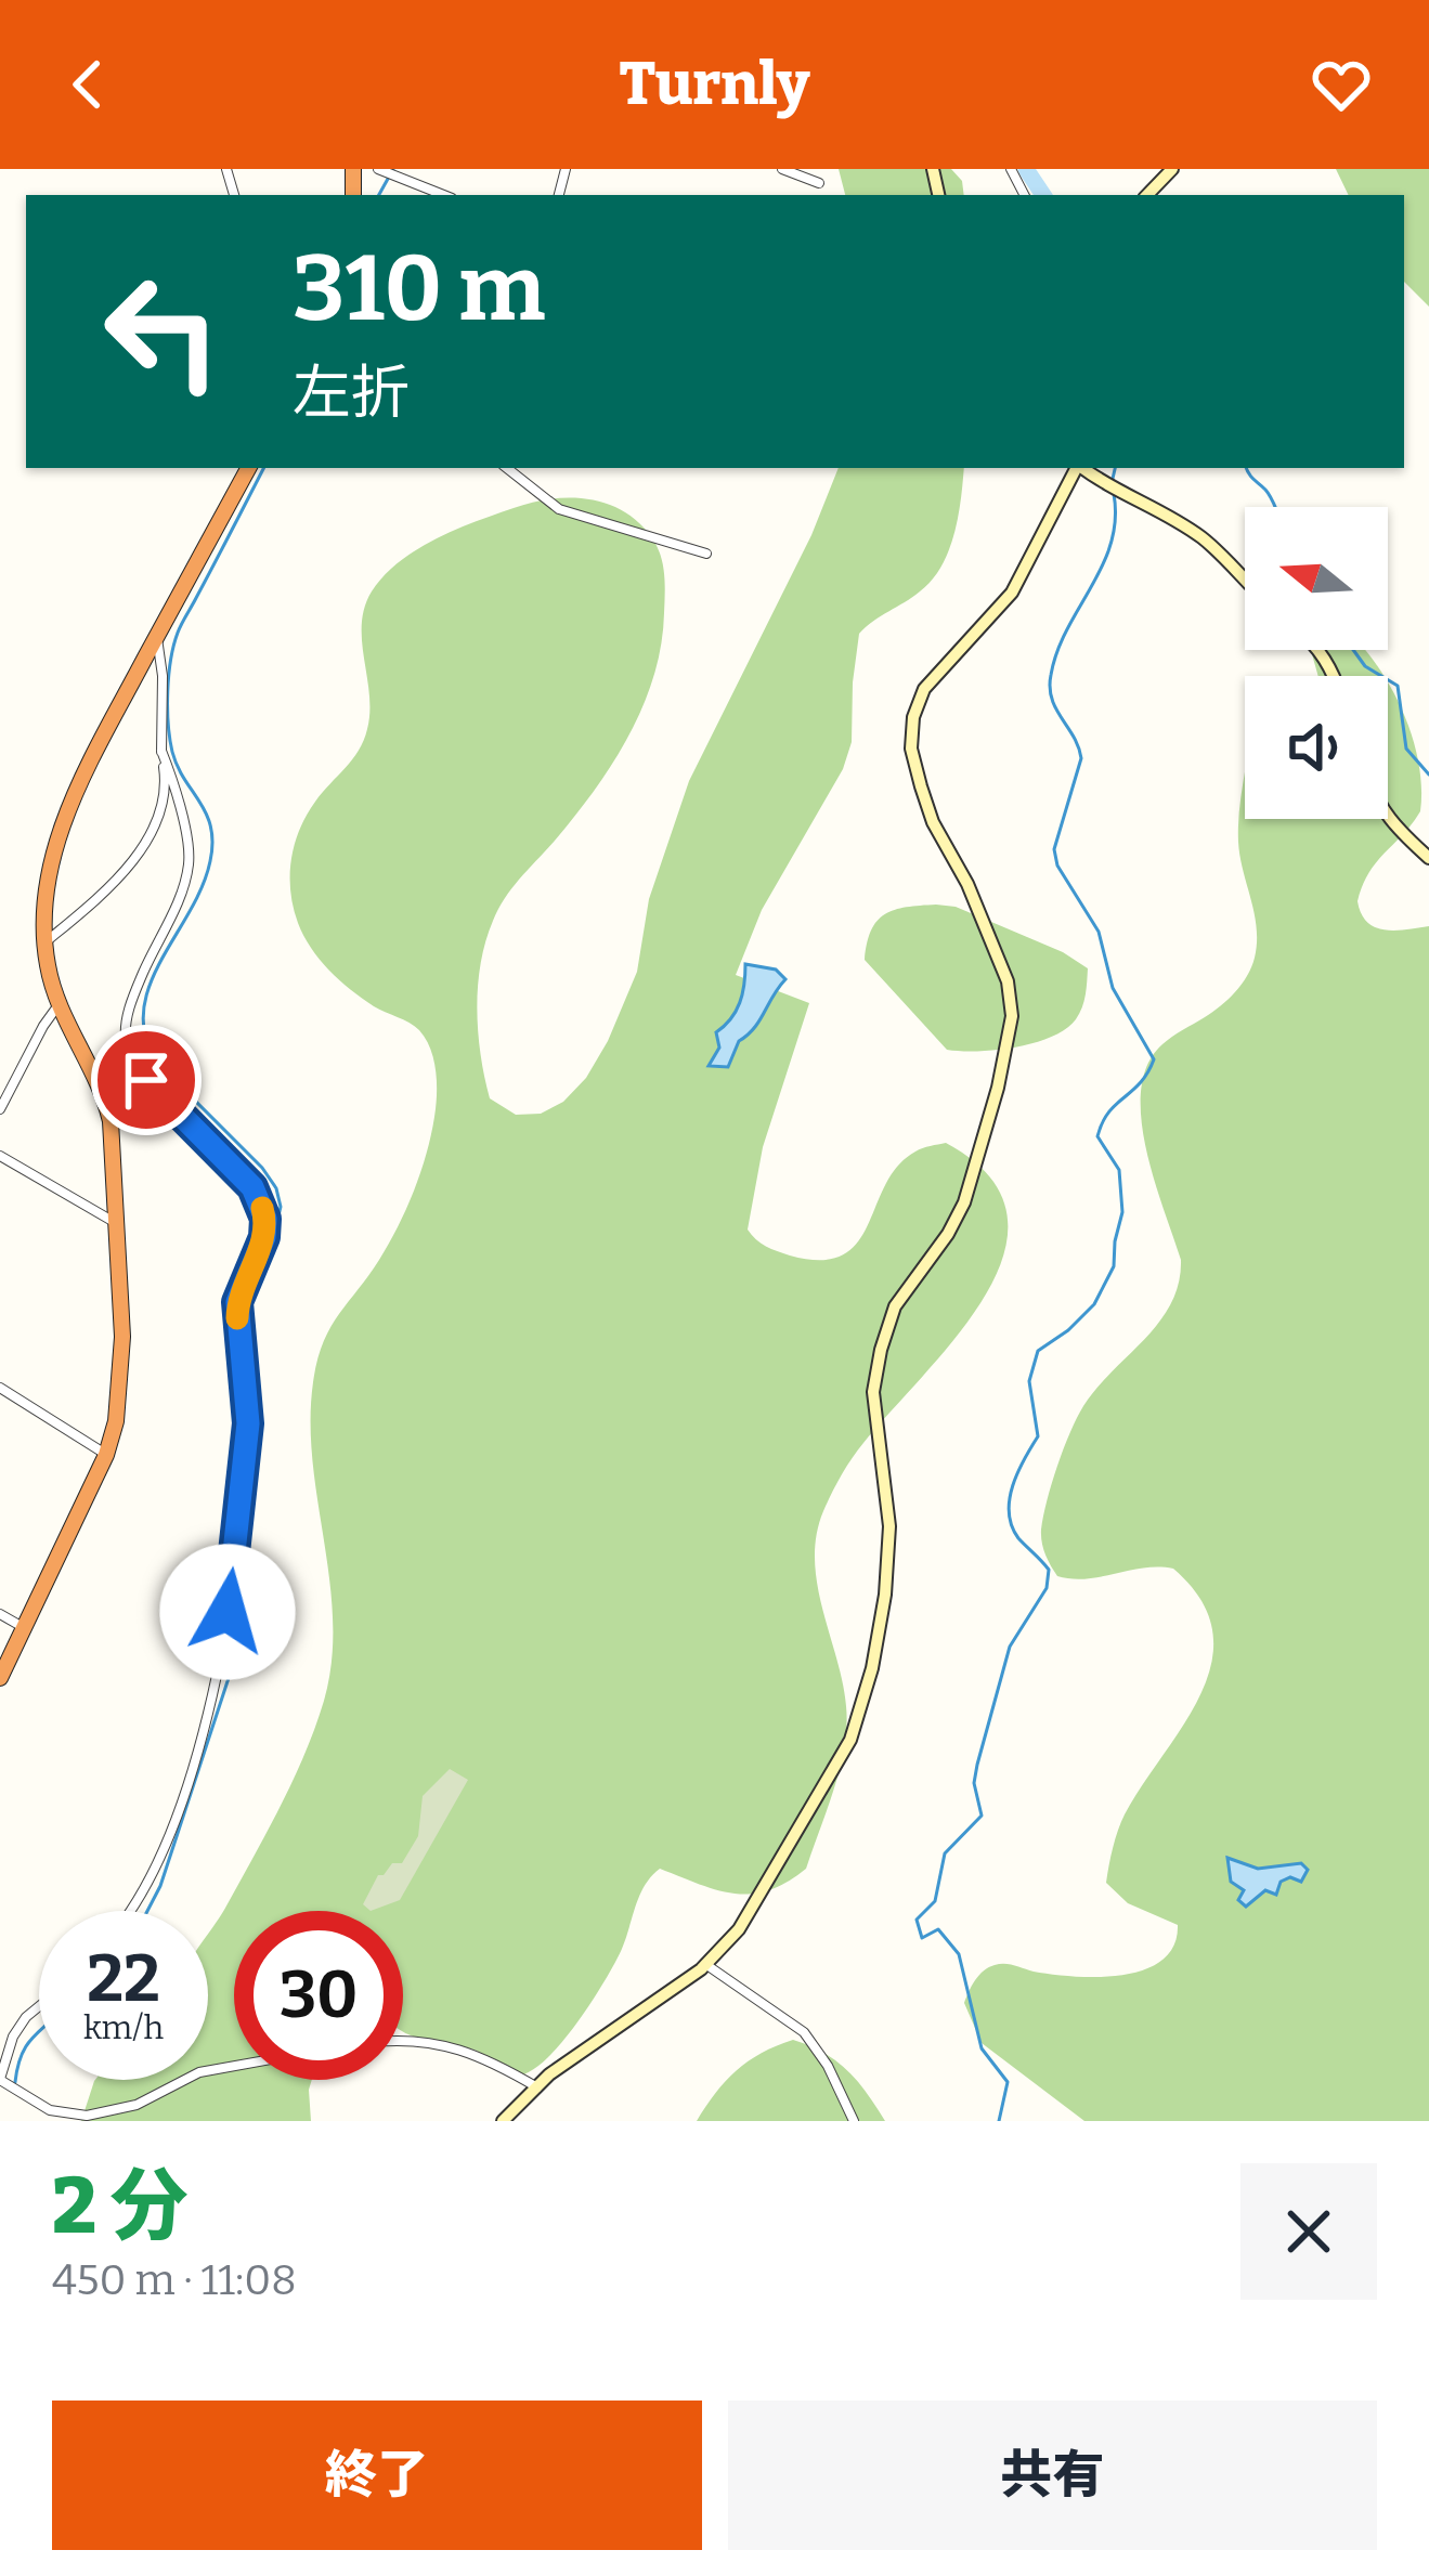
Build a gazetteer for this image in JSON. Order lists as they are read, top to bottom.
{
  "north": "left",
  "page": {
    "header": "Turnly",
    "turn": ["310 m", "左折"],
    "speed": "22 km/h",
    "limit": "30",
    "heading": ["2 分", "450 m · 11:08"],
    "buttons": ["終了", "共有"]
  }
}
